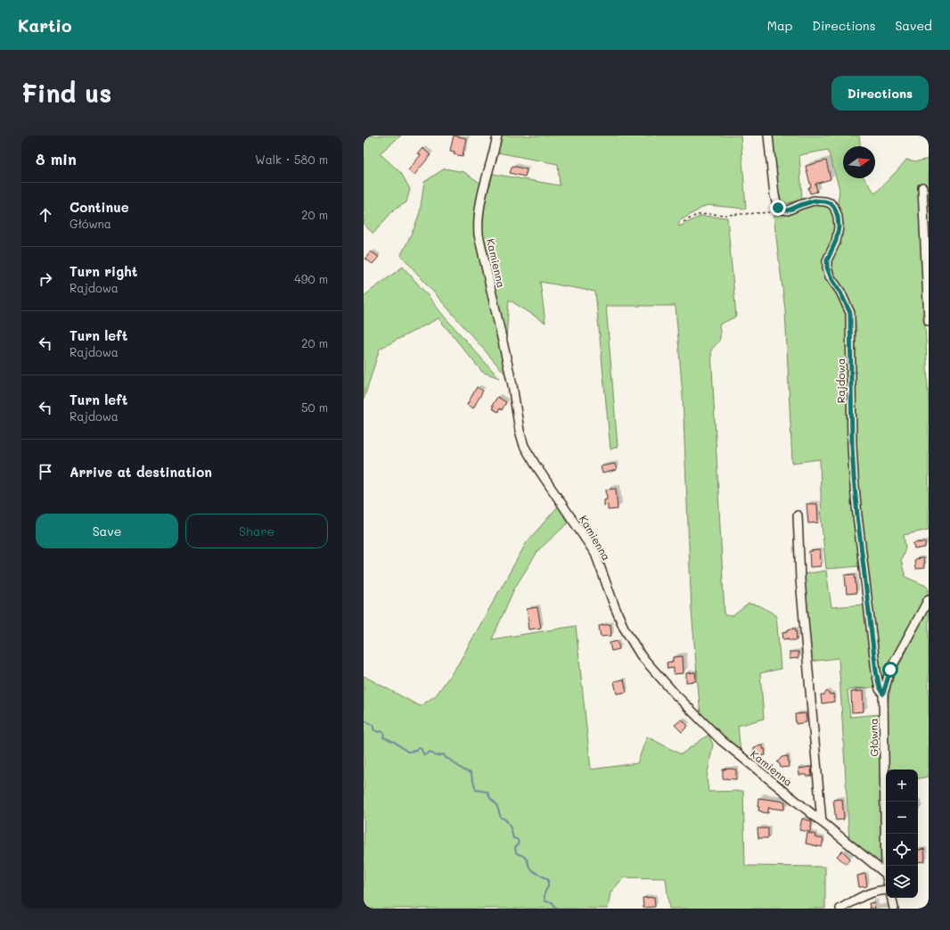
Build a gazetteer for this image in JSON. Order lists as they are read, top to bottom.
{
  "streets": {
    "street": ["Kamienna", "Rajdowa", "Główna"]
  },
  "crossings": [
    ["Kamienna", "Główna"],
    ["Rajdowa", "Główna"]
  ],
  "north": "right",
  "page": {
    "header": "Kartio",
    "nav": ["Map", "Directions", "Saved"],
    "buttons": [
      "Directions",
      ["Save", "Share"]
    ],
    "title": "Find us",
    "heading": ["8 min", "Walk · 580 m"],
    "list": [
      ["Continue", "Główna", "20 m"],
      ["Turn right", "Rajdowa", "490 m"],
      ["Turn left", "Rajdowa", "20 m"],
      ["Turn left", "Rajdowa", "50 m"],
      "Arrive at destination"
    ],
    "map_buttons": ["+", "−"]
  }
}
